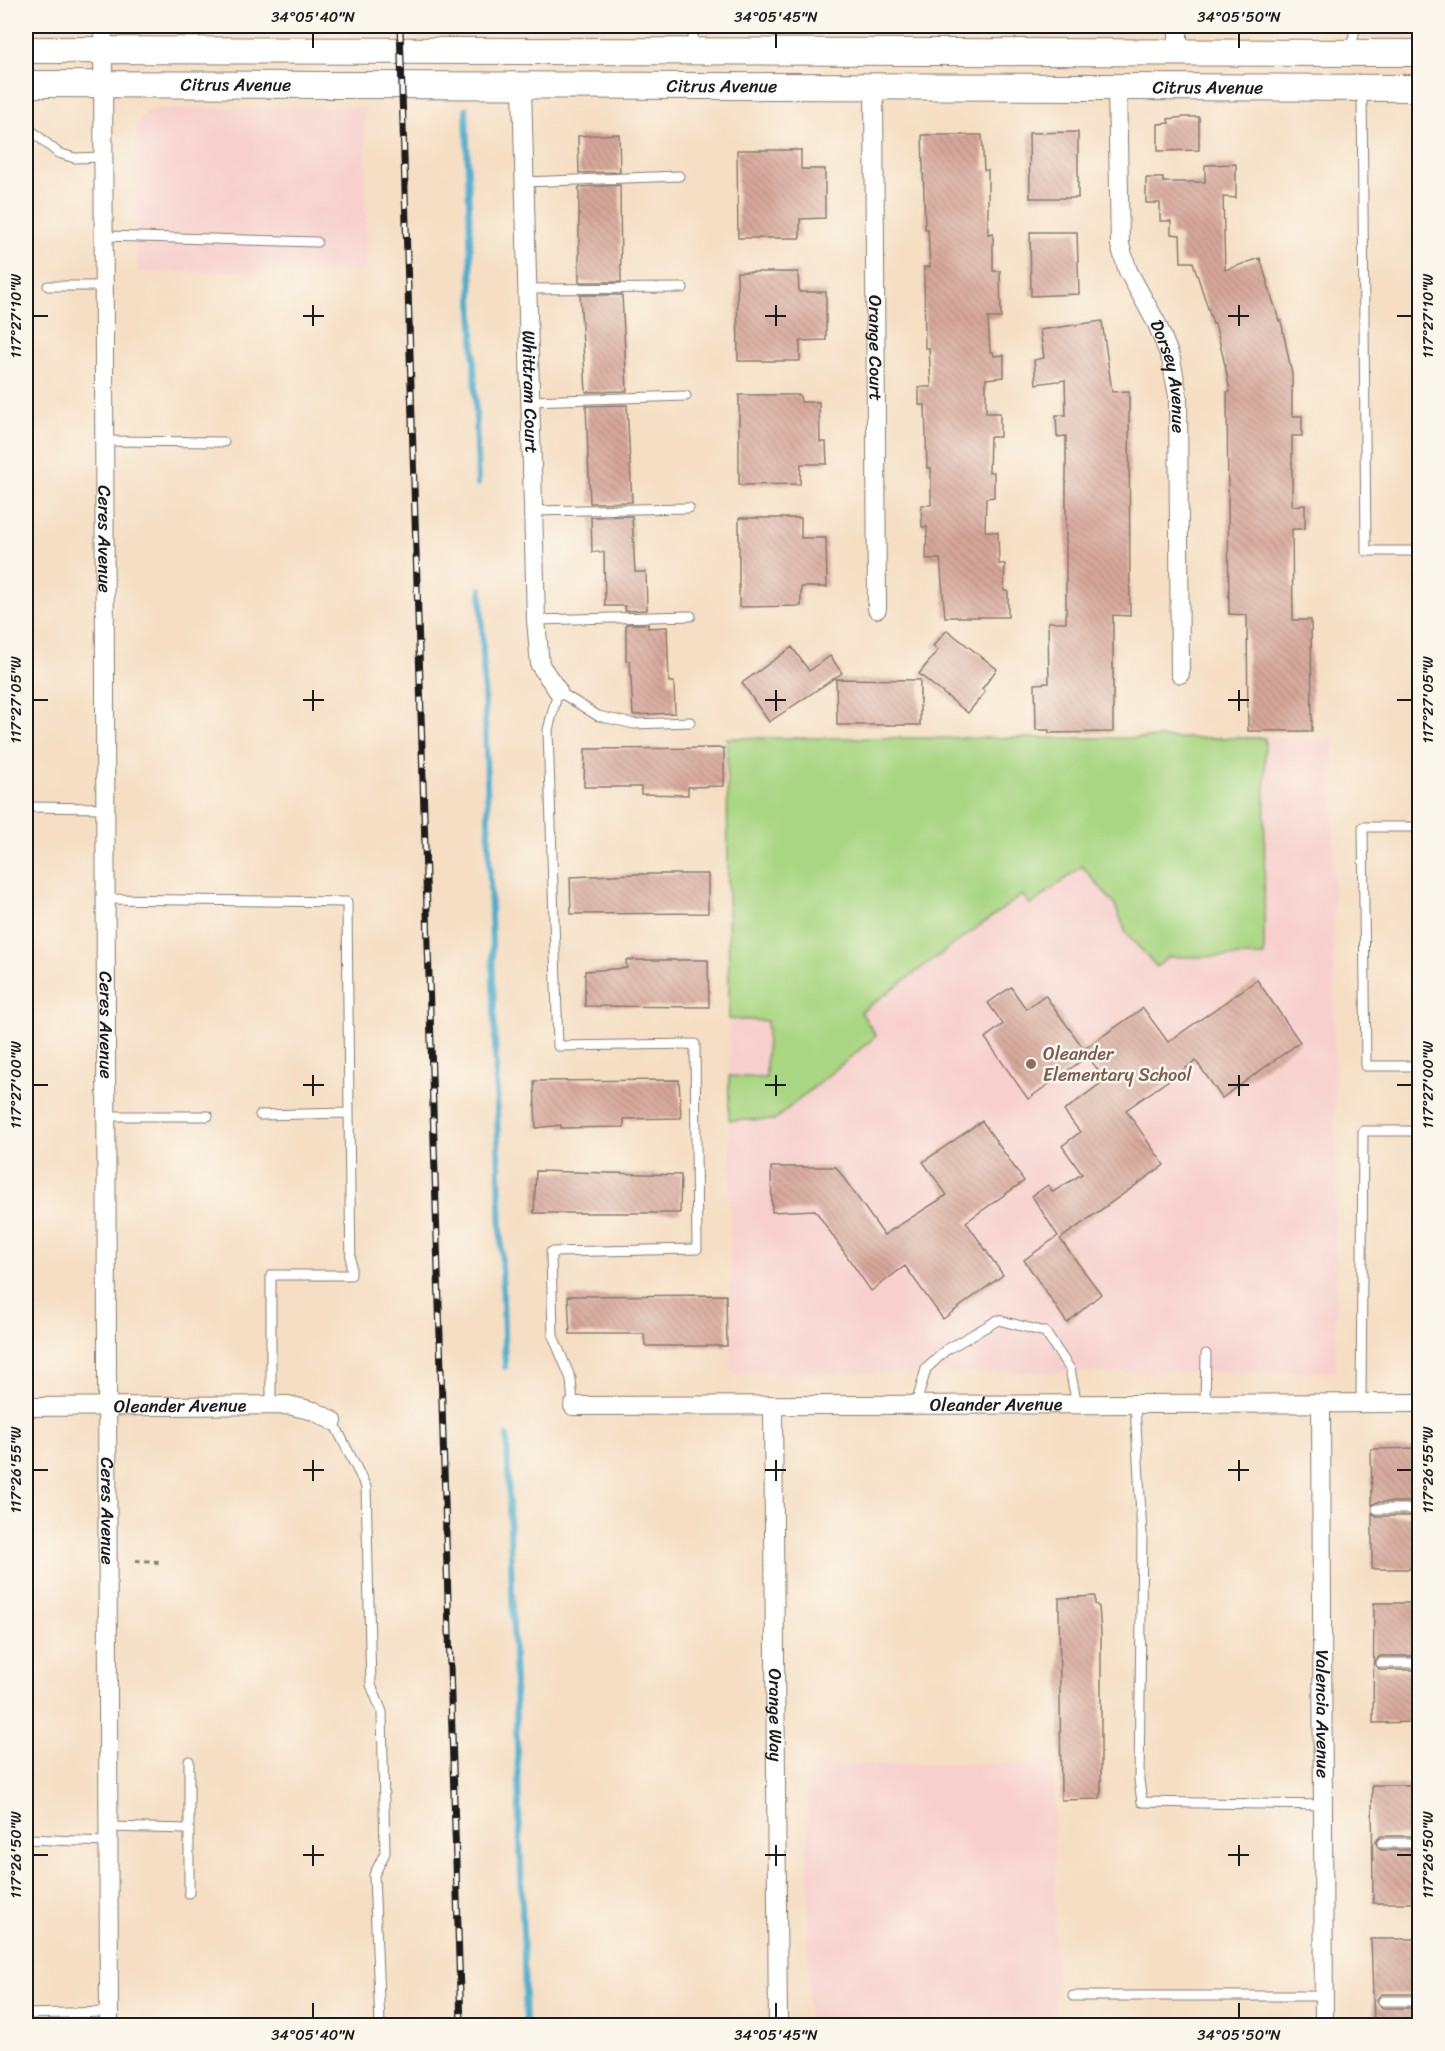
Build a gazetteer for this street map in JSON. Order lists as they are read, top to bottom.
{
  "streets": {
    "main road": ["Citrus Avenue"],
    "street": [
      "Orange Court",
      "Dorsey Avenue",
      "Whittram Court",
      "Ceres Avenue",
      "Oleander Avenue",
      "Valencia Avenue",
      "Orange Way"
    ]
  },
  "crossings": [
    ["Citrus Avenue", "Orange Court"],
    ["Citrus Avenue", "Dorsey Avenue"],
    ["Citrus Avenue", "Whittram Court"],
    ["Citrus Avenue", "Ceres Avenue"],
    ["Ceres Avenue", "Oleander Avenue"],
    ["Oleander Avenue", "Valencia Avenue"],
    ["Oleander Avenue", "Orange Way"]
  ],
  "places": ["Oleander Elementary School"],
  "coordinates": [
    "34°05'40\"N",
    "34°05'45\"N",
    "34°05'50\"N",
    "117°27'10\"W",
    "117°27'05\"W",
    "117°27'00\"W",
    "117°26'55\"W",
    "117°26'50\"W"
  ]
}
